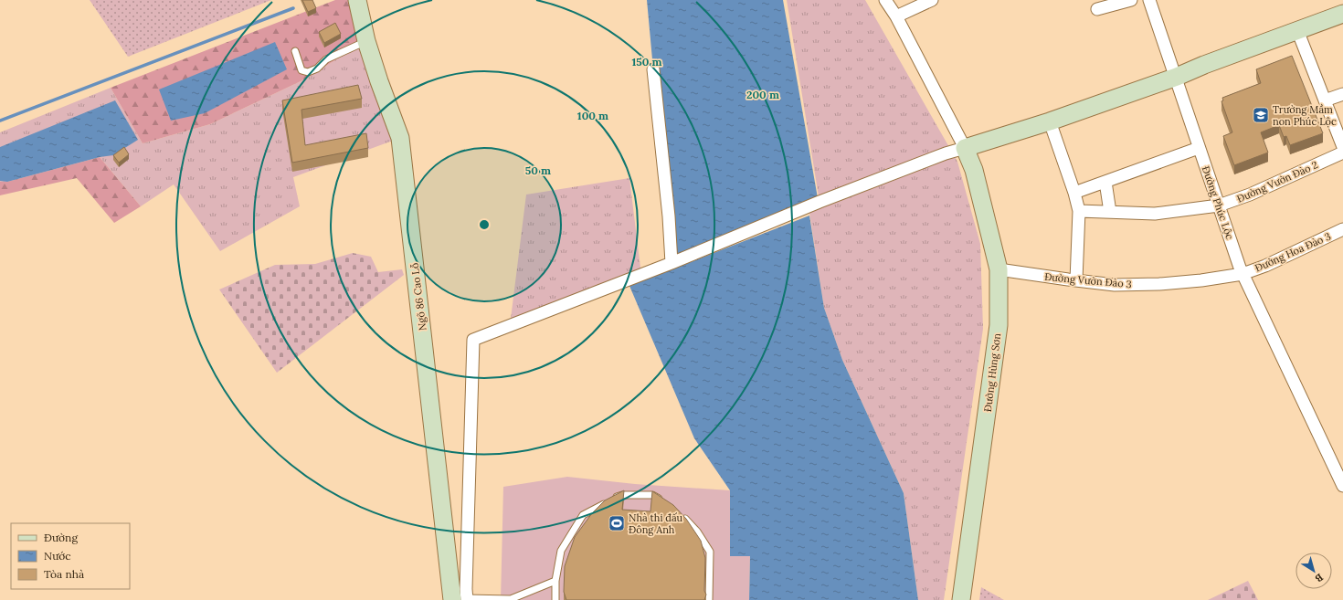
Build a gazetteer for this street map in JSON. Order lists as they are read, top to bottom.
{
  "streets": {
    "street": [
      "Đường Vườn Đào 2",
      "Đường Phúc Lộc",
      "Đường Hoa Đào 3",
      "Đường Vườn Đào 3",
      "Ngõ 86 Cao Lỗ",
      "Đường Hùng Sơn"
    ]
  },
  "crossings": [
    ["Đường Vườn Đào 2", "Đường Phúc Lộc"],
    ["Đường Phúc Lộc", "Đường Hoa Đào 3"],
    ["Đường Phúc Lộc", "Đường Vườn Đào 3"],
    ["Đường Hoa Đào 3", "Đường Vườn Đào 3"],
    ["Đường Vườn Đào 3", "Đường Hùng Sơn"]
  ],
  "places": {
    "school or university": ["Trường Mầm non Phúc Lộc"],
    "sports": ["Nhà thi đấu Đông Anh"]
  },
  "legend": ["Đường", "Nước", "Tòa nhà"],
  "north": "bottom right",
  "rings": [
    "150 m",
    "200 m",
    "100 m",
    "50 m"
  ]
}
